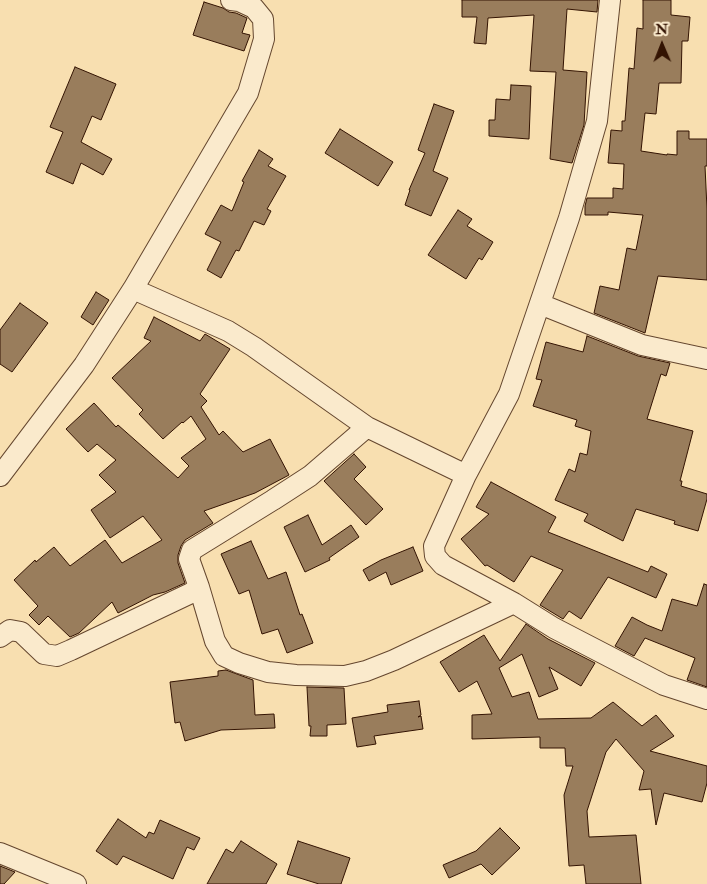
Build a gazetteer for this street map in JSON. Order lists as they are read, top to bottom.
{
  "north": "top"
}
